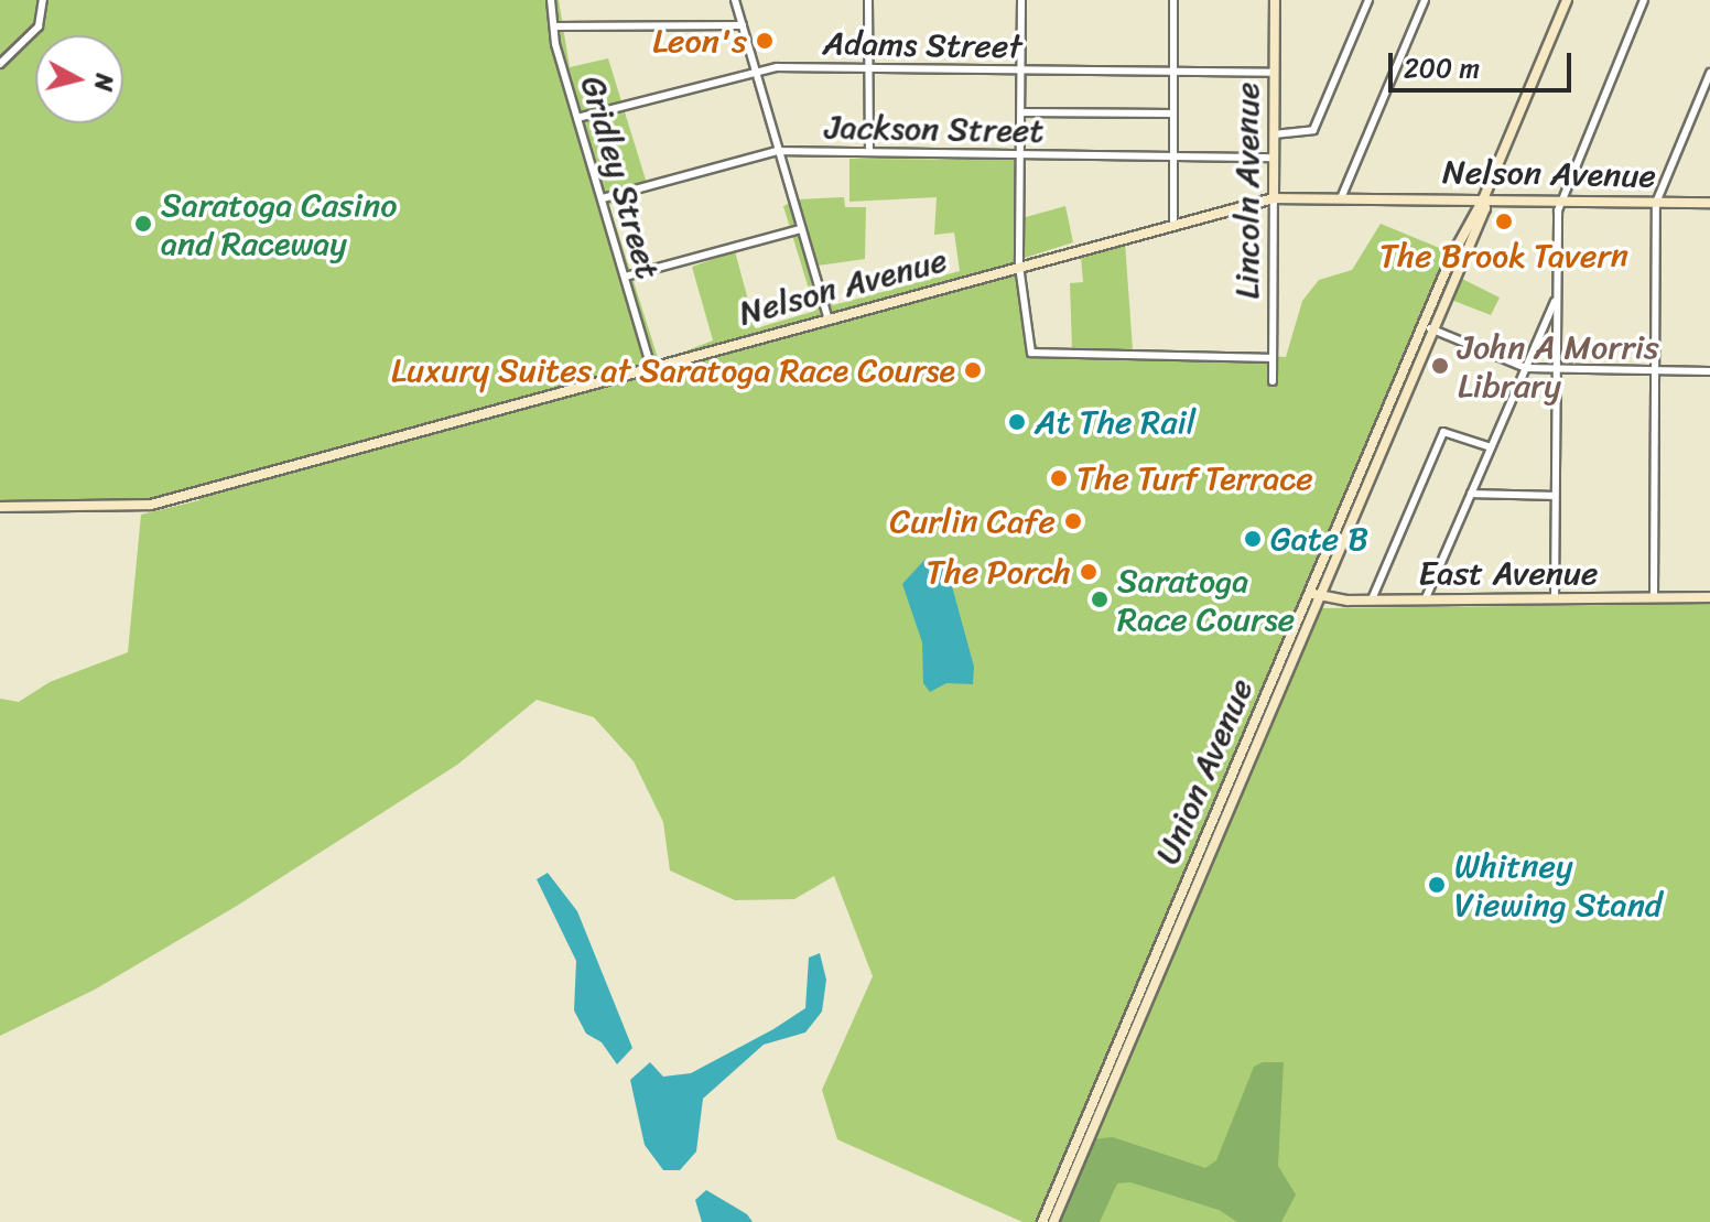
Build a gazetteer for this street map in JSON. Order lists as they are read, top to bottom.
{
  "streets": {
    "main road": [
      "Nelson Avenue",
      "Lincoln Avenue",
      "East Avenue",
      "Union Avenue"
    ],
    "street": ["Adams Street", "Jackson Street", "Gridley Street"]
  },
  "crossings": [
    ["Adams Street", "Gridley Street"],
    ["Adams Street", "Lincoln Avenue"],
    ["Jackson Street", "Gridley Street"],
    ["Jackson Street", "Lincoln Avenue"],
    ["Nelson Avenue", "Gridley Street"],
    ["Nelson Avenue", "Lincoln Avenue"],
    ["Nelson Avenue", "Union Avenue"],
    ["East Avenue", "Union Avenue"]
  ],
  "places": [
    "Leon's",
    "The Brook Tavern",
    "Saratoga Casino and Raceway",
    "John A Morris Library",
    "Luxury Suites at Saratoga Race Course",
    "At The Rail",
    "The Turf Terrace",
    "Curlin Cafe",
    "Gate B",
    "The Porch",
    "Saratoga Race Course",
    "Whitney Viewing Stand"
  ],
  "scale_bar": "200 m",
  "north": "right"
}
